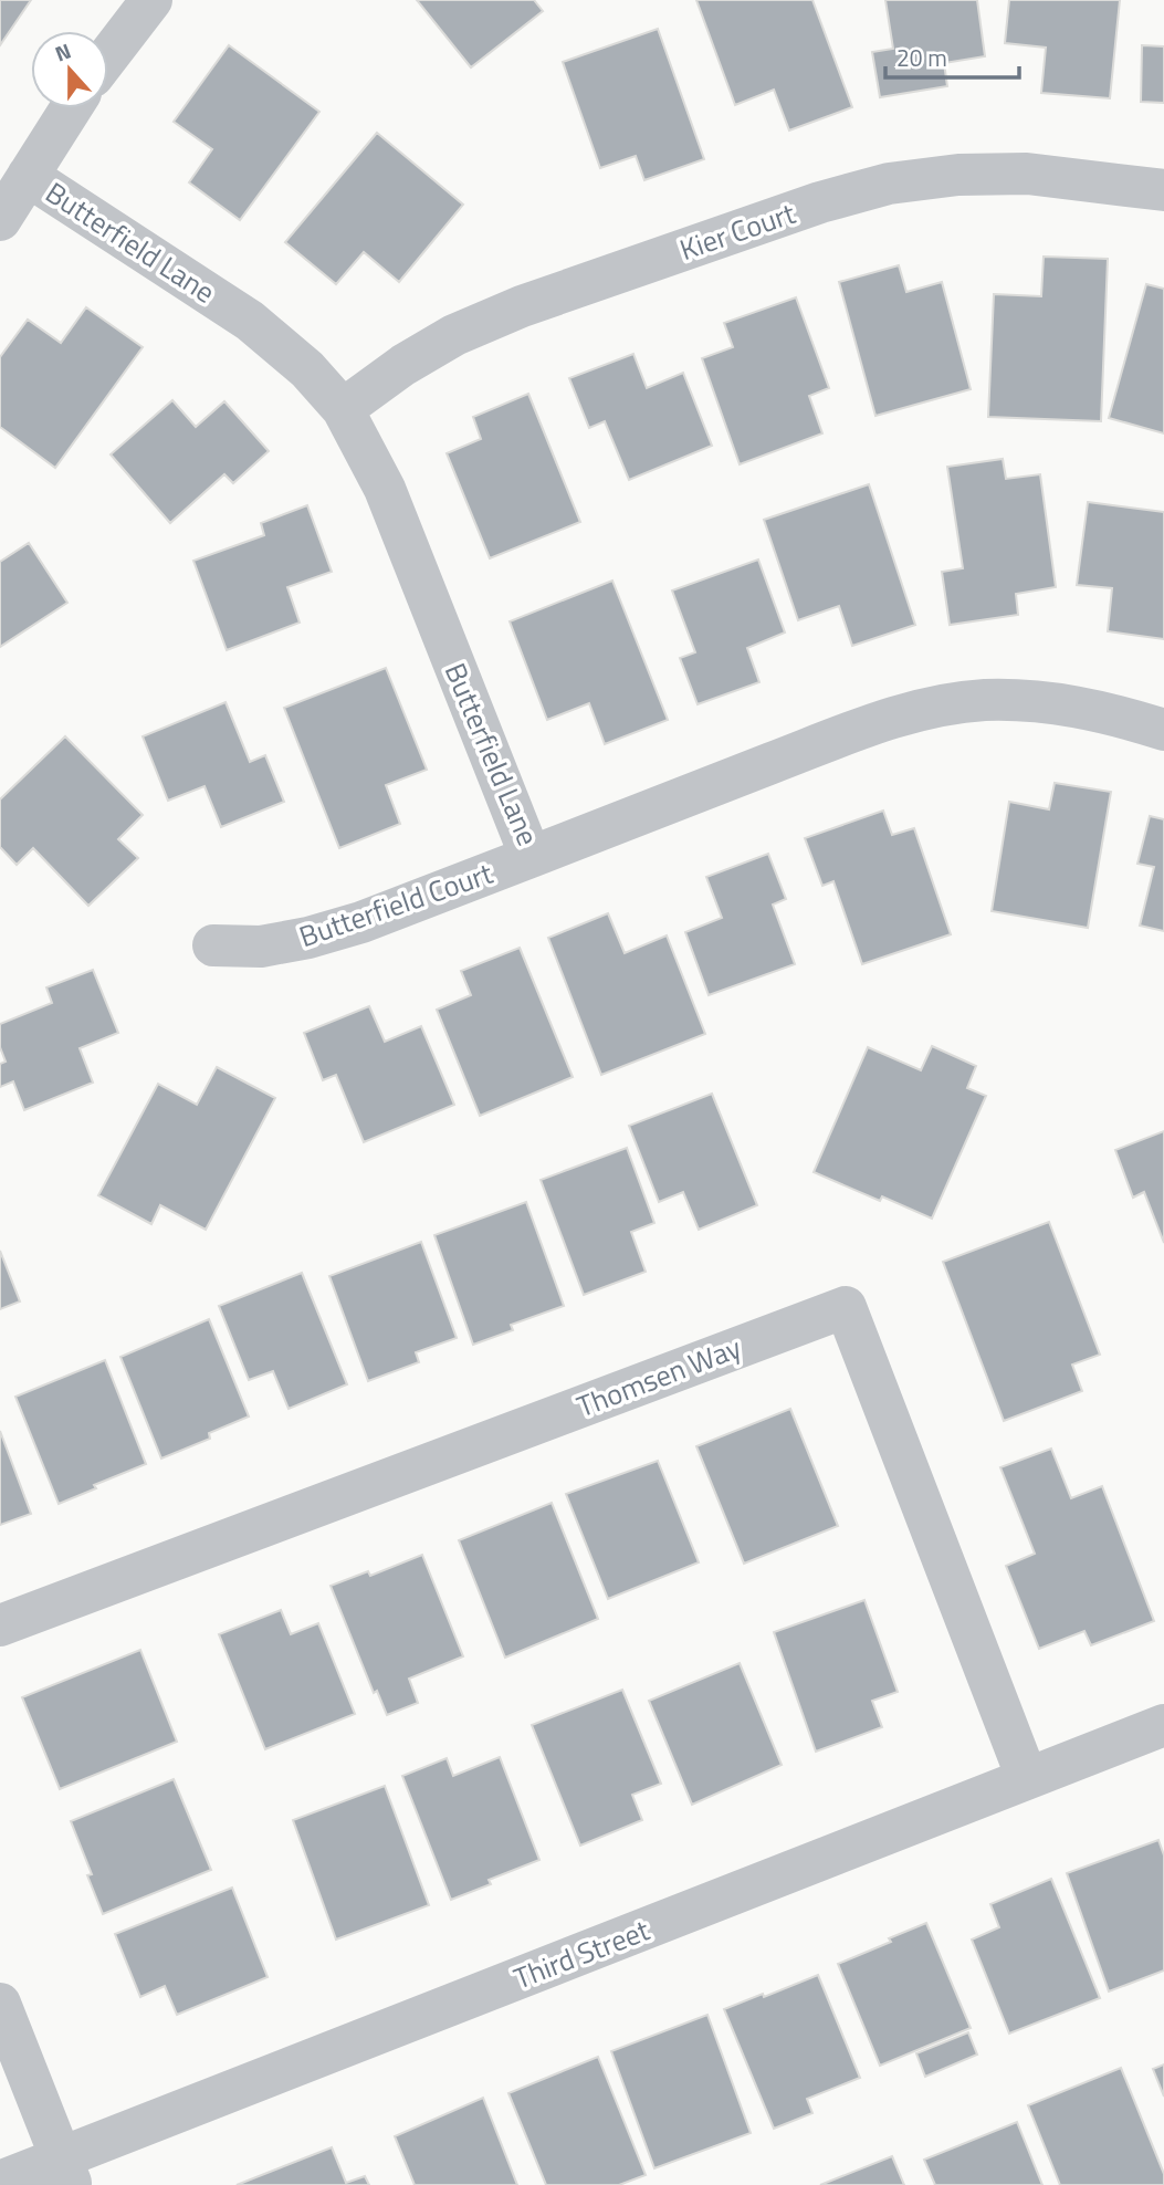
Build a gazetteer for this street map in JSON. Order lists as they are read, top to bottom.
{
  "streets": {
    "street": [
      "Kier Court",
      "Butterfield Lane",
      "Butterfield Court",
      "Thomsen Way",
      "Third Street"
    ]
  },
  "crossings": [
    ["Kier Court", "Butterfield Lane"],
    ["Butterfield Lane", "Butterfield Court"],
    ["Thomsen Way", "Third Street"]
  ],
  "scale_bar": "20 m",
  "north": "top"
}
